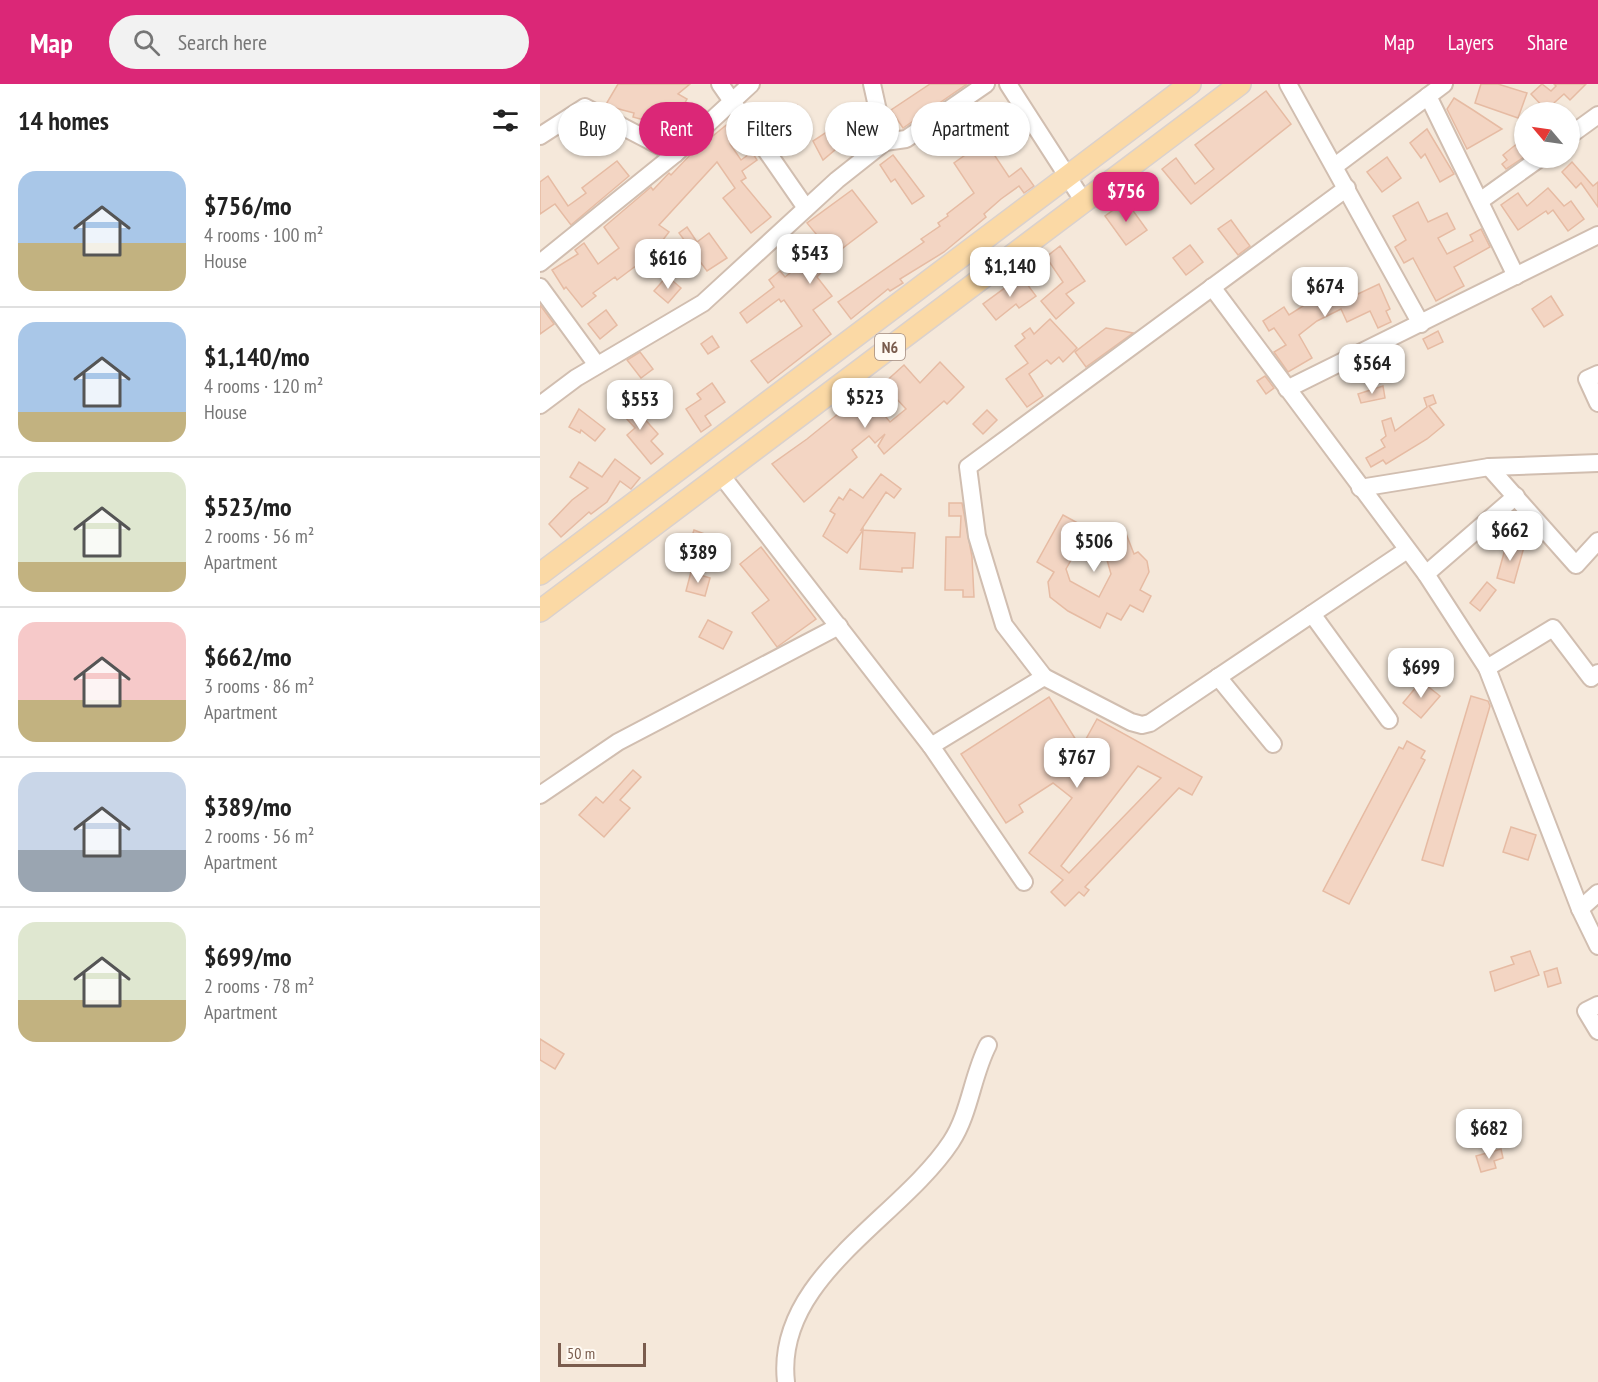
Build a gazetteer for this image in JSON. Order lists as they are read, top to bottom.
{
  "streets": {
    "main road": ["N6"]
  },
  "scale_bar": "50 m",
  "north": "top left",
  "page": {
    "header": "Map",
    "search": "Search here",
    "nav": ["Map", "Layers", "Share"],
    "heading": "14 homes",
    "chip": [
      "Buy",
      "Rent",
      "Filters",
      "New",
      "Apartment"
    ],
    "list": [
      {
        "name": "$756/mo",
        "note": "4 rooms · 100 m² · House"
      },
      {
        "name": "$1,140/mo",
        "note": "4 rooms · 120 m² · House"
      },
      {
        "name": "$523/mo",
        "note": "2 rooms · 56 m² · Apartment"
      },
      {
        "name": "$662/mo",
        "note": "3 rooms · 86 m² · Apartment"
      },
      {
        "name": "$389/mo",
        "note": "2 rooms · 56 m² · Apartment"
      },
      {
        "name": "$699/mo",
        "note": "2 rooms · 78 m² · Apartment"
      }
    ],
    "price": [
      "$756",
      "$543",
      "$616",
      "$1,140",
      "$674",
      "$564",
      "$523",
      "$553",
      "$662",
      "$506",
      "$389",
      "$699",
      "$767",
      "$682"
    ],
    "scale": "50 m"
  }
}
